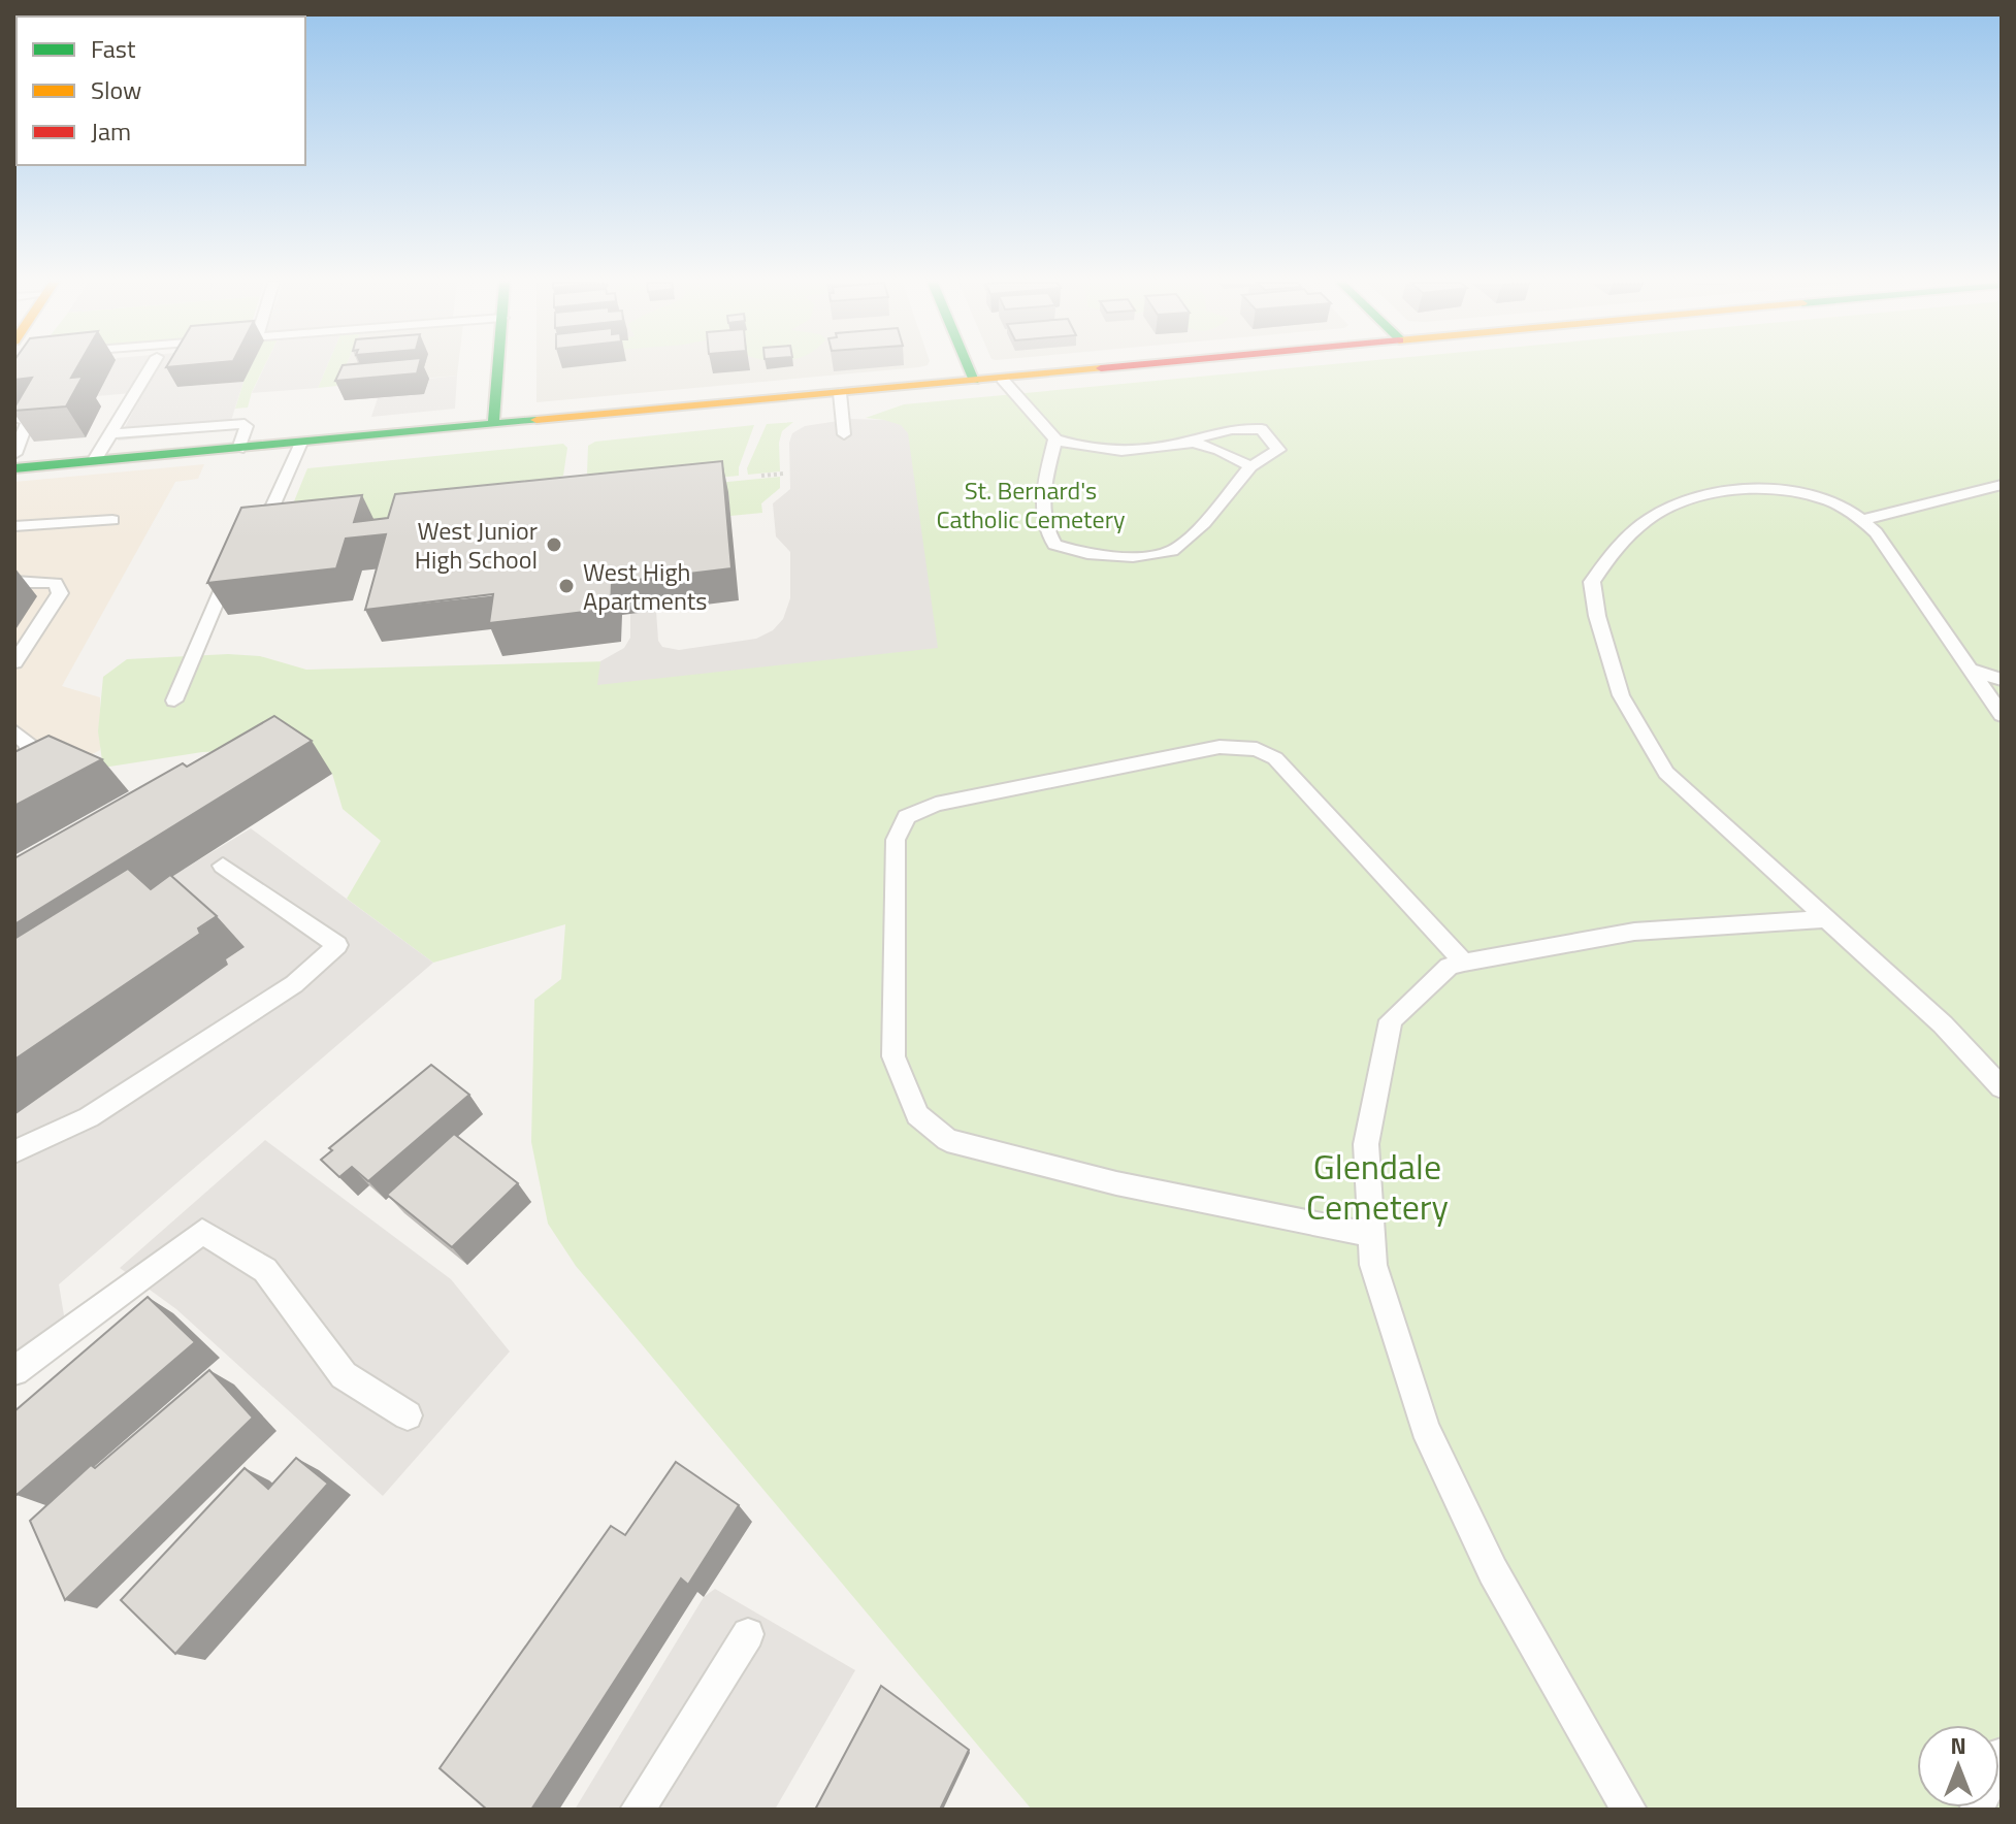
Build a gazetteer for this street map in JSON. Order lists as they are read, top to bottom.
{
  "parks": ["St. Bernard's Catholic Cemetery", "Glendale Cemetery"],
  "places": ["West Junior High School", "West High Apartments"],
  "legend": ["Fast", "Slow", "Jam"],
  "north": "top"
}
